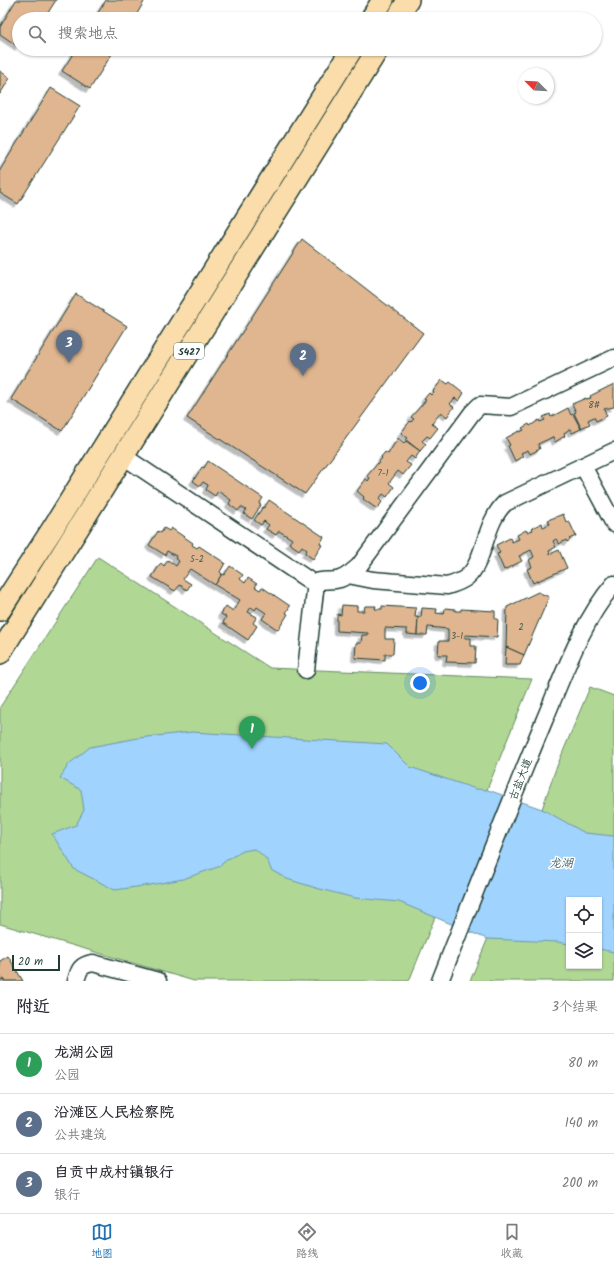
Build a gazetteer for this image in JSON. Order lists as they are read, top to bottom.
{
  "streets": {
    "main road": ["S427"],
    "street": ["古盐大道"]
  },
  "water": ["龙湖"],
  "house_numbers": [
    "8#",
    "7-1",
    "5-2",
    "2",
    "3-1"
  ],
  "scale_bar": "20 m",
  "north": "top left",
  "page": {
    "search": "搜索地点",
    "pins": ["3", "2", "1"],
    "scale": "20 m",
    "heading": ["附近", "3个结果"],
    "list": [
      {
        "mark": "1",
        "name": "龙湖公园",
        "note": "公园",
        "value": "80 m"
      },
      {
        "mark": "2",
        "name": "沿滩区人民检察院",
        "note": "公共建筑",
        "value": "140 m"
      },
      {
        "mark": "3",
        "name": "自贡中成村镇银行",
        "note": "银行",
        "value": "200 m"
      }
    ],
    "nav": ["地图", "路线", "收藏"]
  }
}
